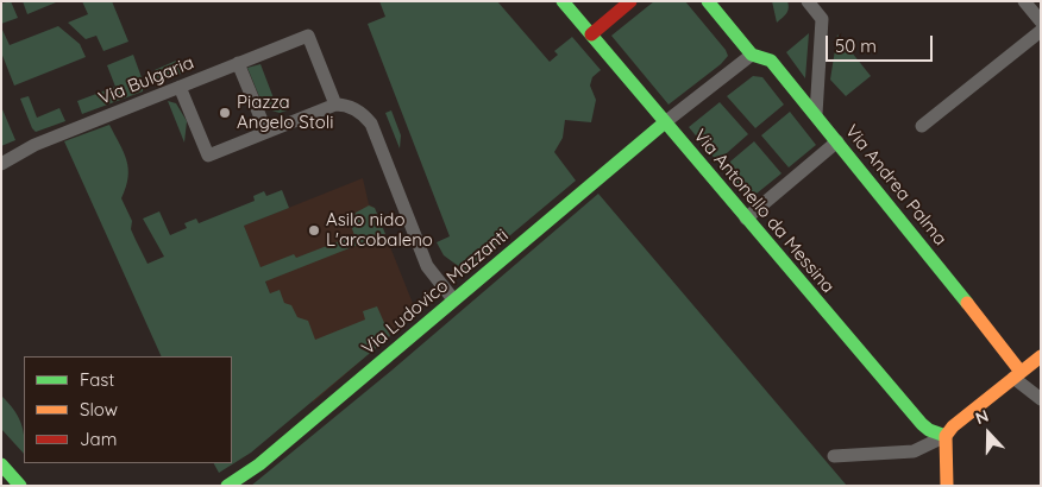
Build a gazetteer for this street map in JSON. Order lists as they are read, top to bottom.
{
  "streets": {
    "street": [
      "Via Bulgaria",
      "Via Andrea Palma",
      "Via Antonello da Messina",
      "Via Ludovico Mazzanti"
    ]
  },
  "crossings": [
    ["Via Antonello da Messina", "Via Ludovico Mazzanti"]
  ],
  "places": ["Piazza Angelo Stoli", "Asilo nido L'arcobaleno"],
  "legend": ["Fast", "Slow", "Jam"],
  "scale_bar": "50 m",
  "north": "top"
}
